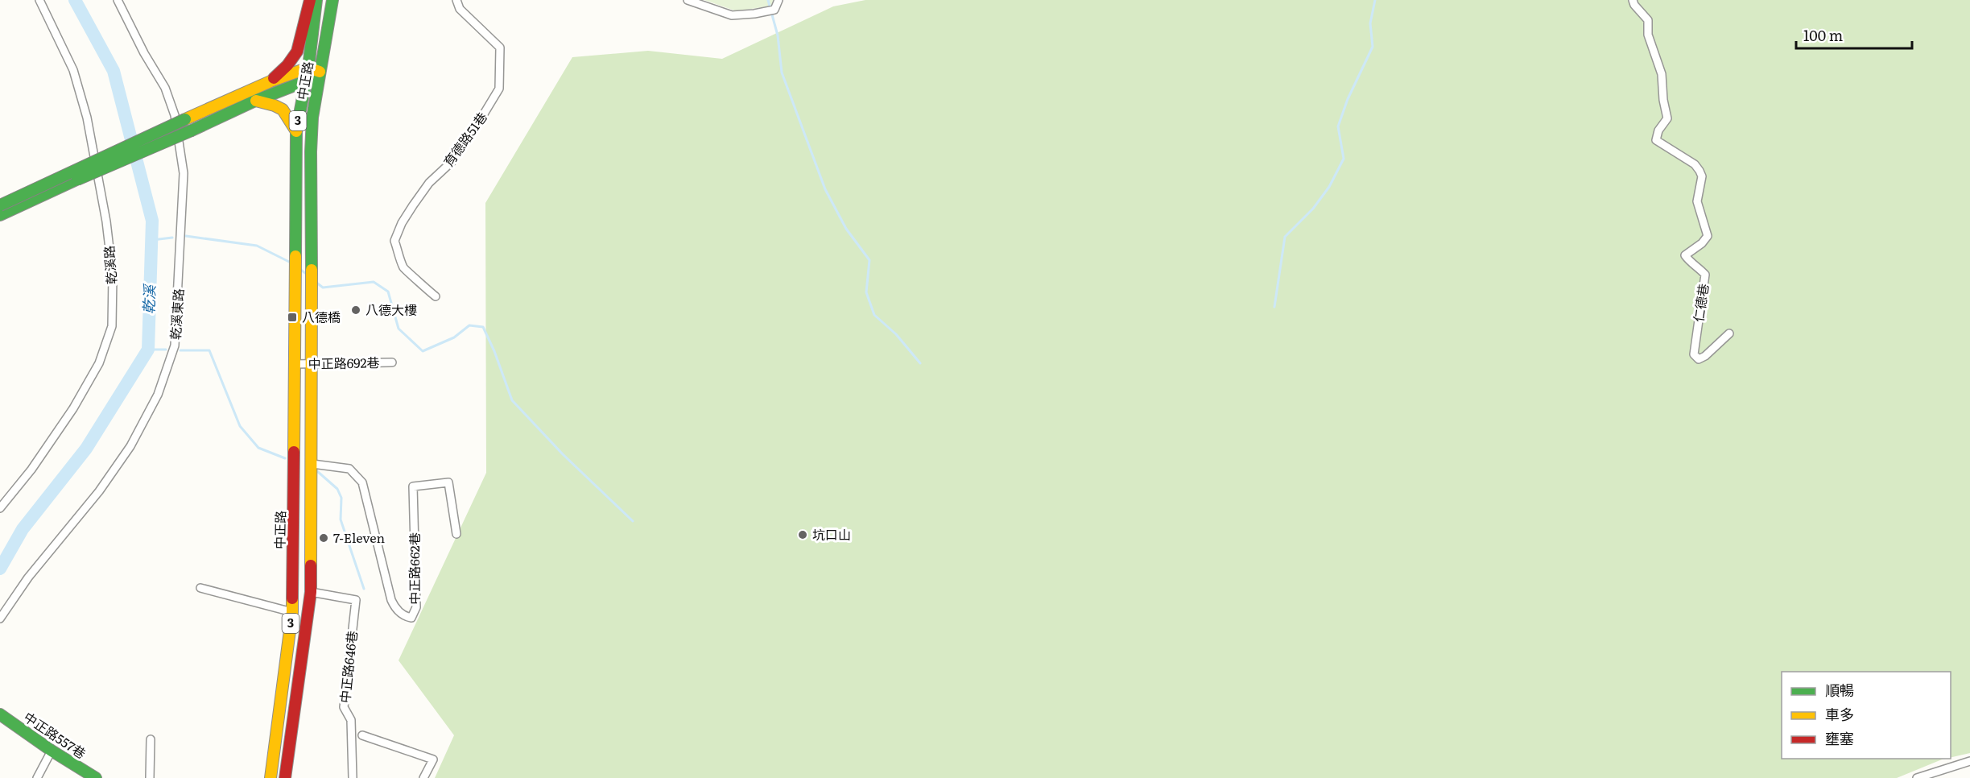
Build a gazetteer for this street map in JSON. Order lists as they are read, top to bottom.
{
  "streets": {
    "main road": ["中正路", "3", "中正路557巷"],
    "street": [
      "育德路51巷",
      "乾溪路",
      "仁德巷",
      "乾溪東路",
      "中正路692巷",
      "中正路662巷",
      "中正路646巷"
    ]
  },
  "crossings": [
    ["中正路", "3"],
    ["中正路", "中正路692巷"],
    ["3", "中正路692巷"],
    ["3", "中正路662巷"],
    ["3", "中正路646巷"]
  ],
  "water": ["乾溪"],
  "places": {
    "other": ["八德大樓", "坑口山", "7-Eleven"],
    "transit": ["八德橋"]
  },
  "legend": ["順暢", "車多", "壅塞"],
  "scale_bar": "100 m"
}
